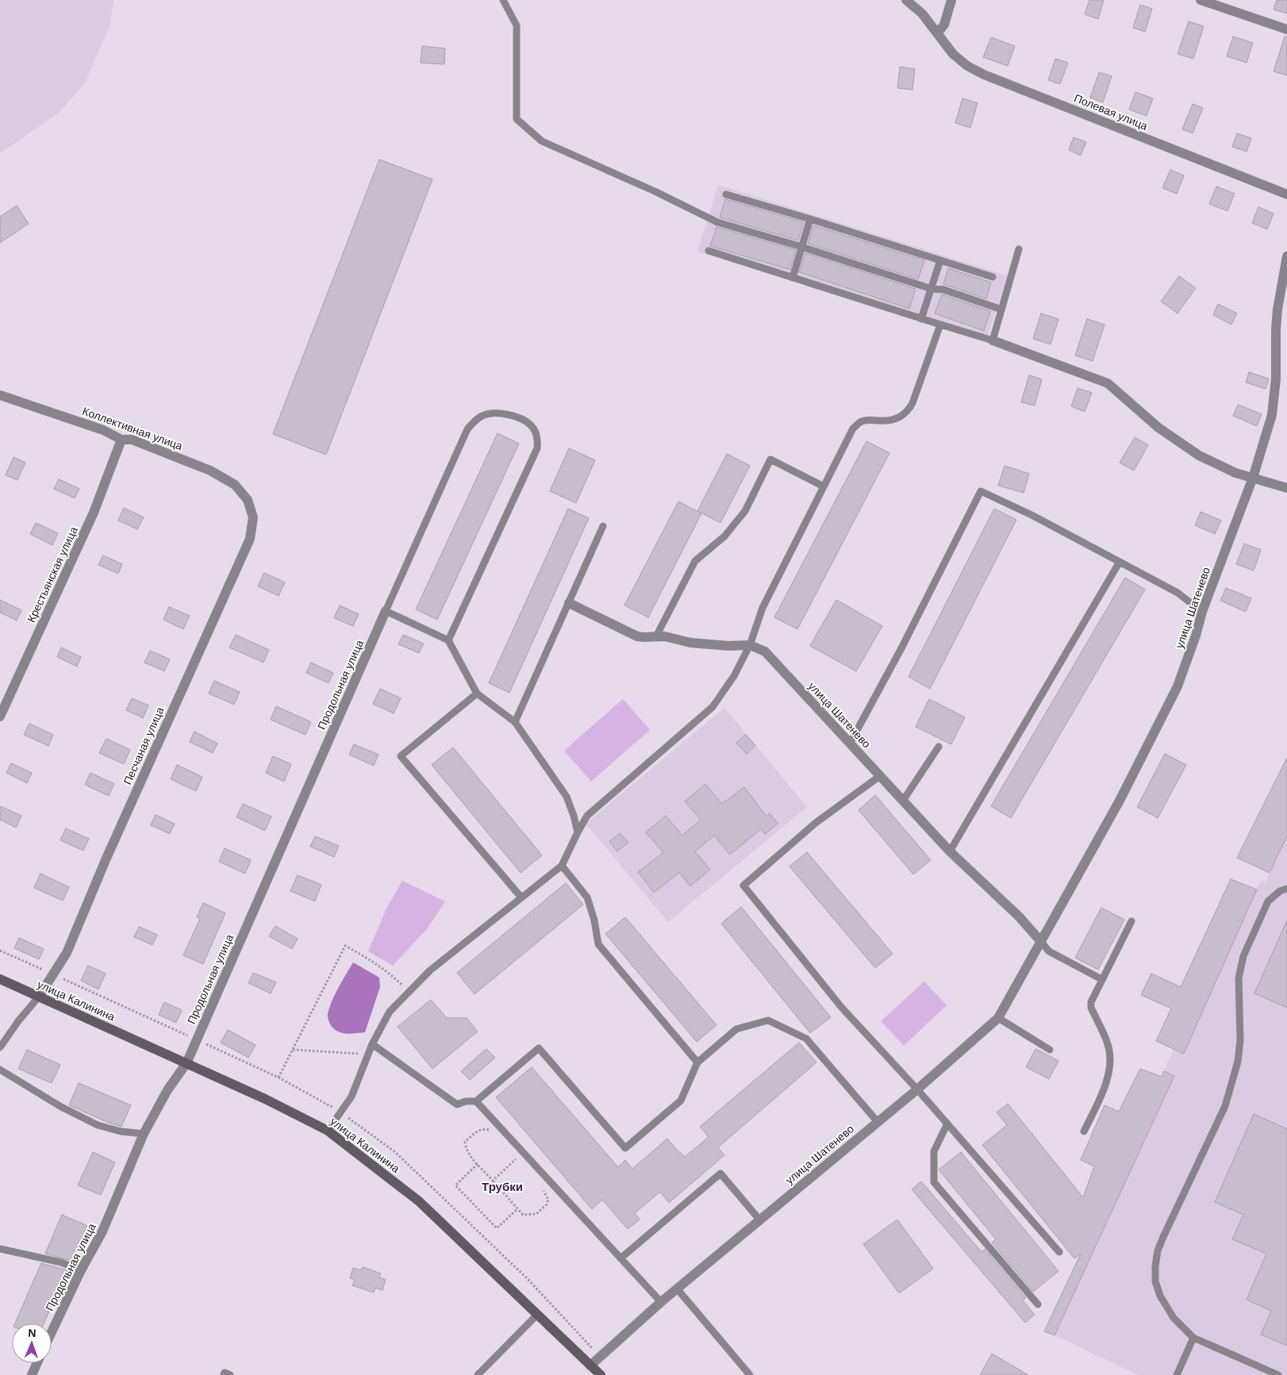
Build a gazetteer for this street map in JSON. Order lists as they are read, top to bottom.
{
  "streets": {
    "main road": ["улица Калинина"],
    "street": [
      "Полевая улица",
      "Коллективная улица",
      "Крестьянская улица",
      "улица Шатенево",
      "Продольная улица",
      "Песчаная улица"
    ]
  },
  "crossings": [
    ["Коллективная улица", "Крестьянская улица"],
    ["Коллективная улица", "Песчаная улица"],
    ["улица Шатенево", "улица Калинина"],
    ["Продольная улица", "улица Калинина"],
    ["Песчаная улица", "улица Калинина"]
  ],
  "districts": ["Трубки"],
  "north": "top"
}
